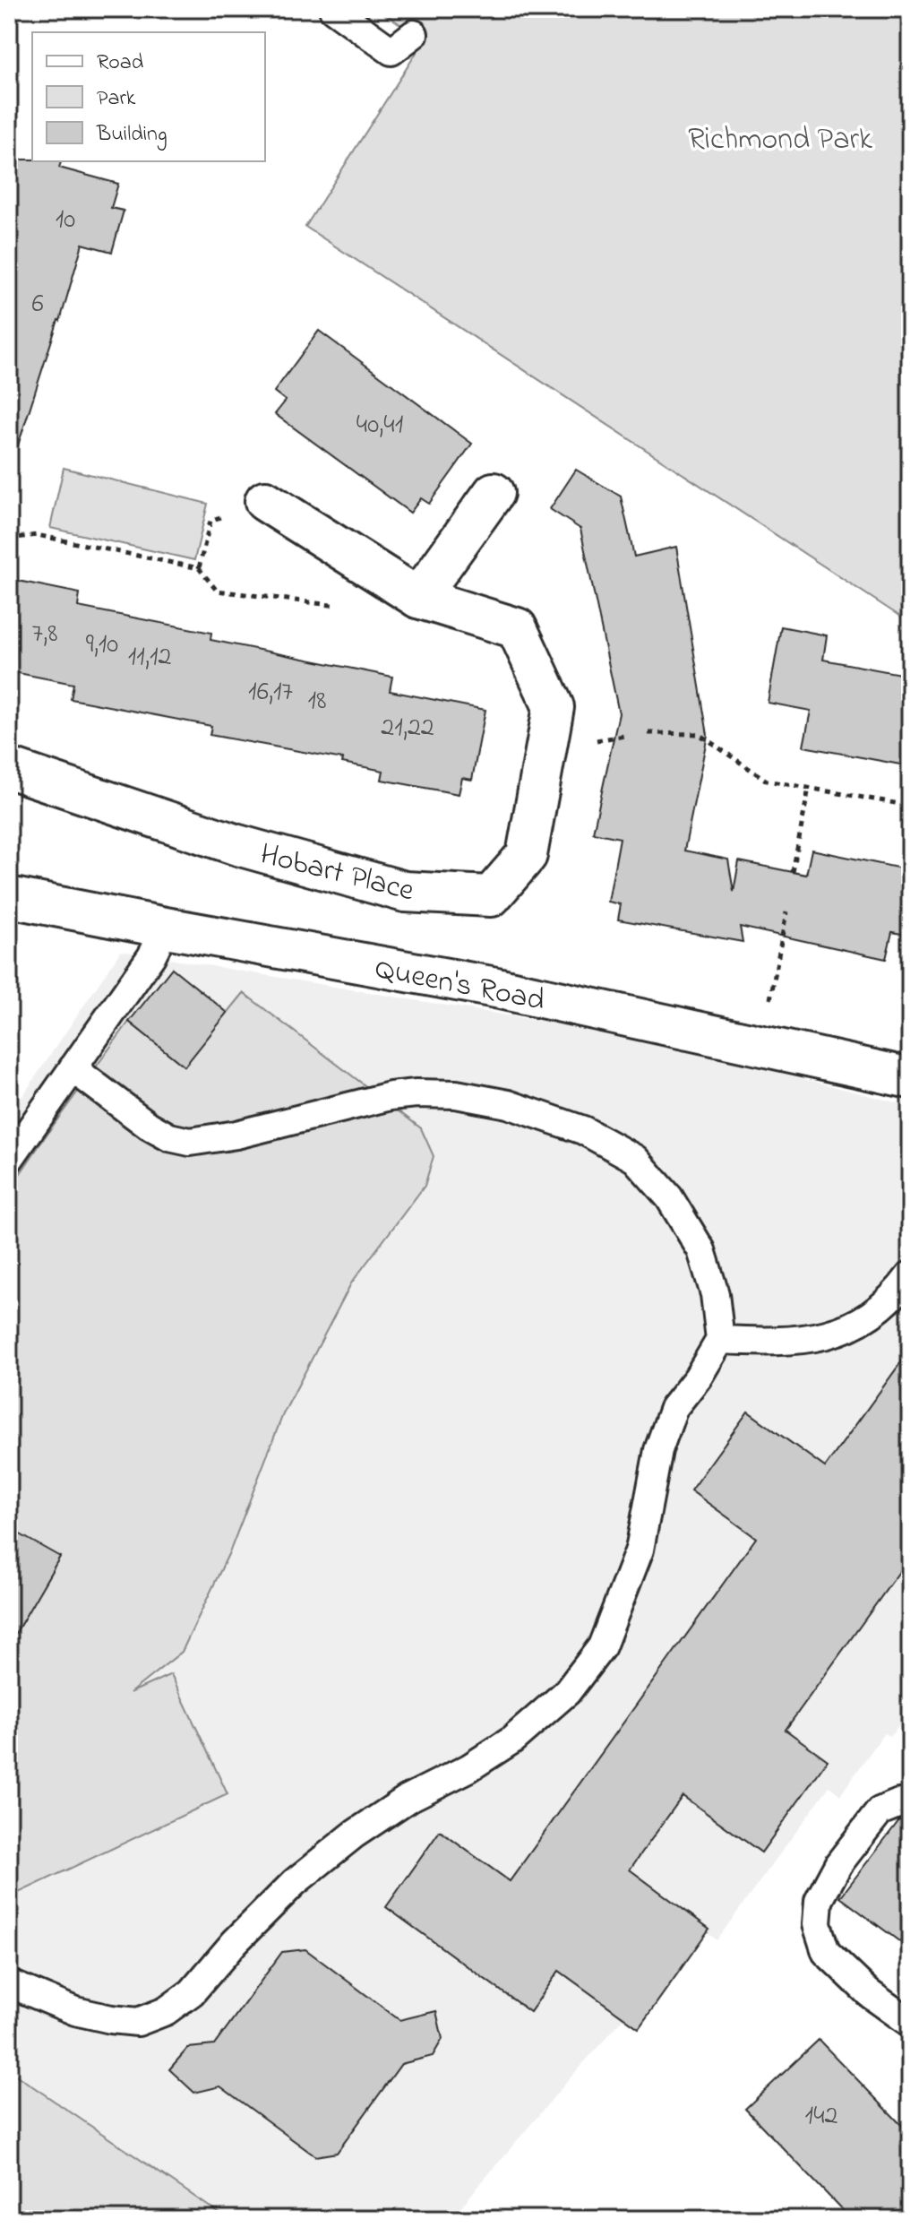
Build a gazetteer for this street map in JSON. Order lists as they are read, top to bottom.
{
  "streets": {
    "street": ["Hobart Place", "Queen's Road"]
  },
  "parks": ["Richmond Park"],
  "house_numbers": [
    "10",
    "6",
    "40,41",
    "7,8",
    "9,10",
    "11,12",
    "16,17",
    "18",
    "21,22",
    "142"
  ],
  "legend": ["Road", "Park", "Building"]
}
